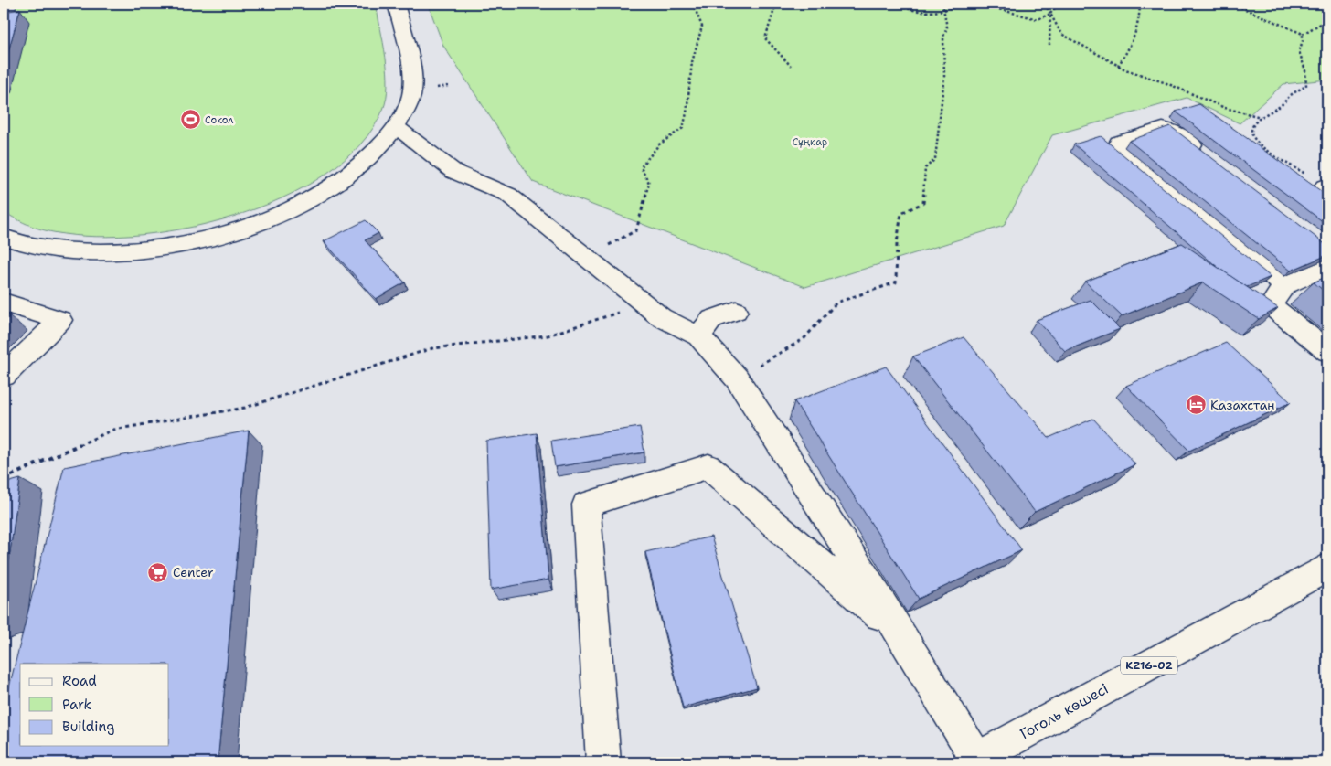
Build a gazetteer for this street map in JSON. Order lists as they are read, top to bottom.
{
  "streets": {
    "main road": ["KZ16-02", "Гоголь көшесі"]
  },
  "parks": ["Сұңқар"],
  "places": {
    "sports": ["Сокол"],
    "hotel": ["Казахстан"],
    "supermarket": ["Center"]
  },
  "legend": ["Road", "Park", "Building"]
}
